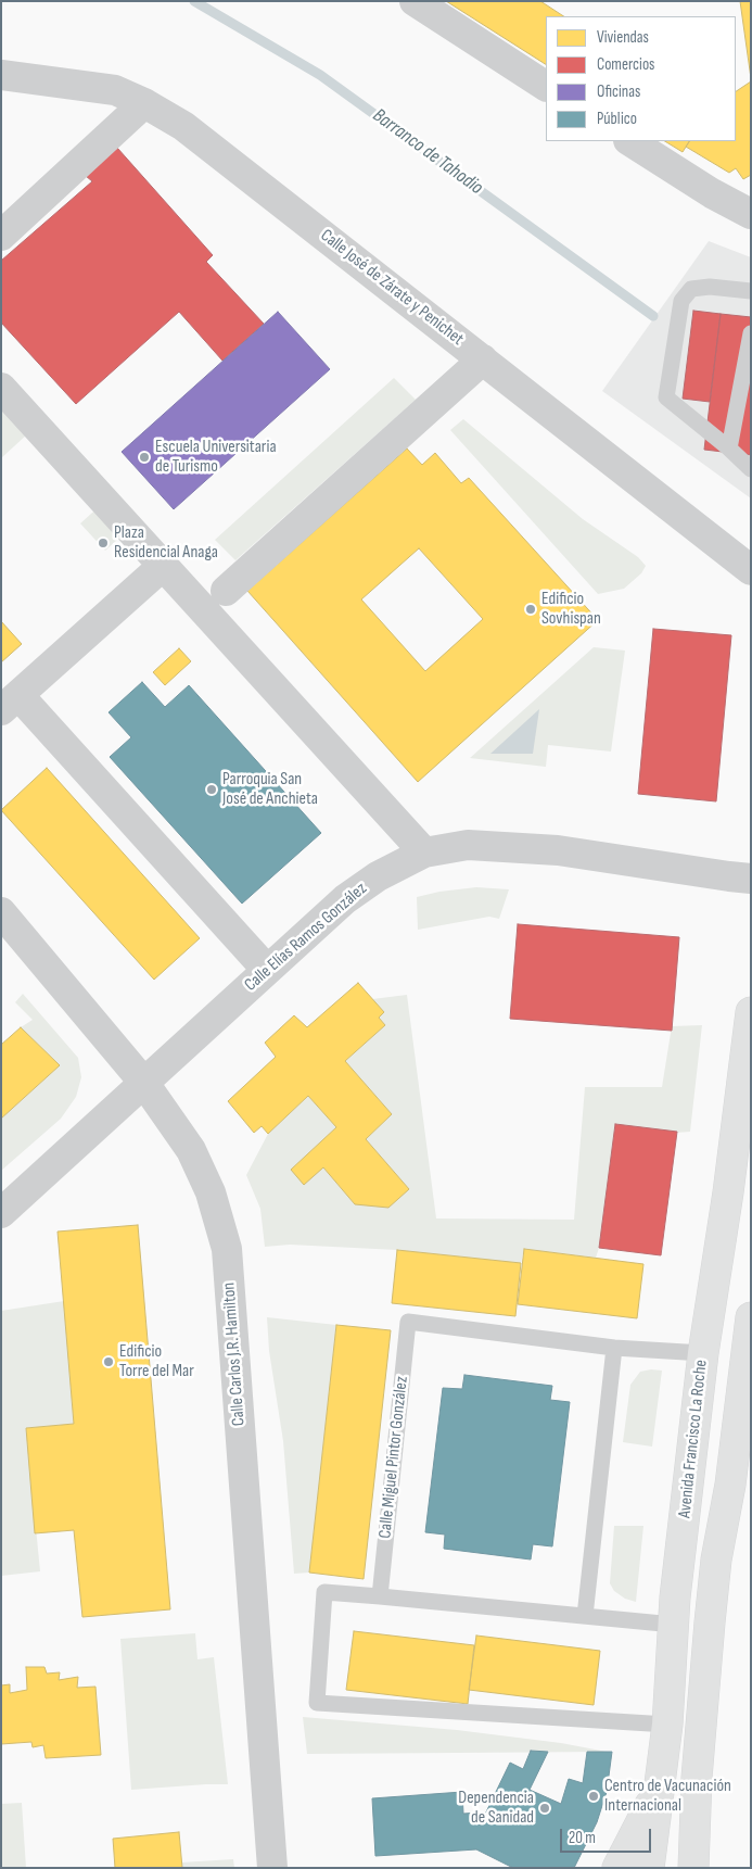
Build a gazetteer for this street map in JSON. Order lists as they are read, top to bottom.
{
  "streets": {
    "main road": ["Avenida Francisco La Roche"],
    "street": ["Calle José de Zárate y Penichet", "Calle Elías Ramos González", "Calle Carlos J.R. Hamilton"],
    "lane": ["Calle Miguel Pintor González"]
  },
  "crossings": [
    ["Calle Elías Ramos González", "Calle Carlos J.R. Hamilton"],
    ["Avenida Francisco La Roche", "Calle Miguel Pintor González"]
  ],
  "water": ["Barranco de Tahodio"],
  "places": [
    "Escuela Universitaria de Turismo",
    "Plaza Residencial Anaga",
    "Edificio Sovhispan",
    "Parroquia San José de Anchieta",
    "Edificio Torre del Mar",
    "Centro de Vacunación Internacional",
    "Dependencia de Sanidad"
  ],
  "legend": [
    "Viviendas",
    "Comercios",
    "Oficinas",
    "Público"
  ],
  "scale_bar": "20 m"
}
